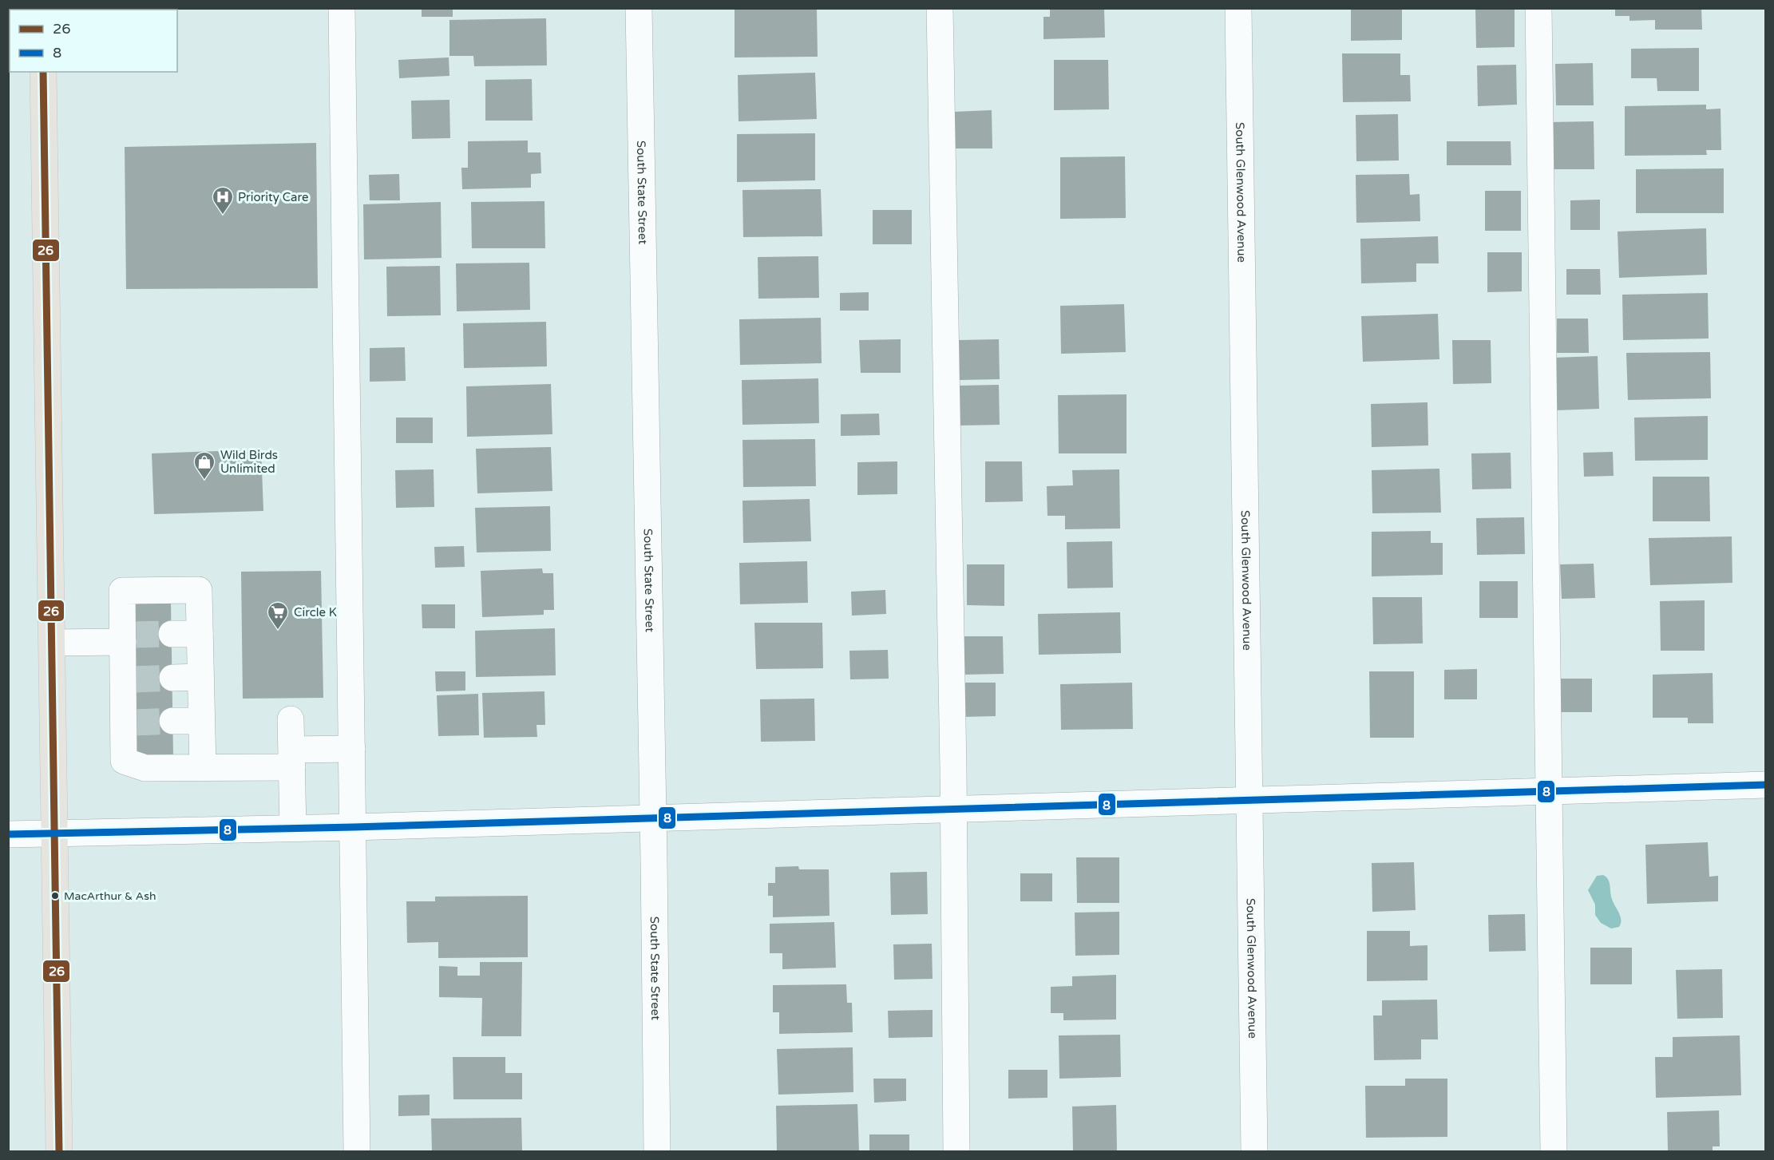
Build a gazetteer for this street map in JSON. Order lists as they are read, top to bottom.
{
  "streets": {
    "street": ["South State Street", "South Glenwood Avenue"]
  },
  "places": {
    "hospital": ["Priority Care"],
    "shop": ["Wild Birds Unlimited"],
    "supermarket": ["Circle K"],
    "other": ["MacArthur & Ash"]
  },
  "lines": ["transit line 26", "transit line 8"],
  "legend": ["26", "8"]
}
